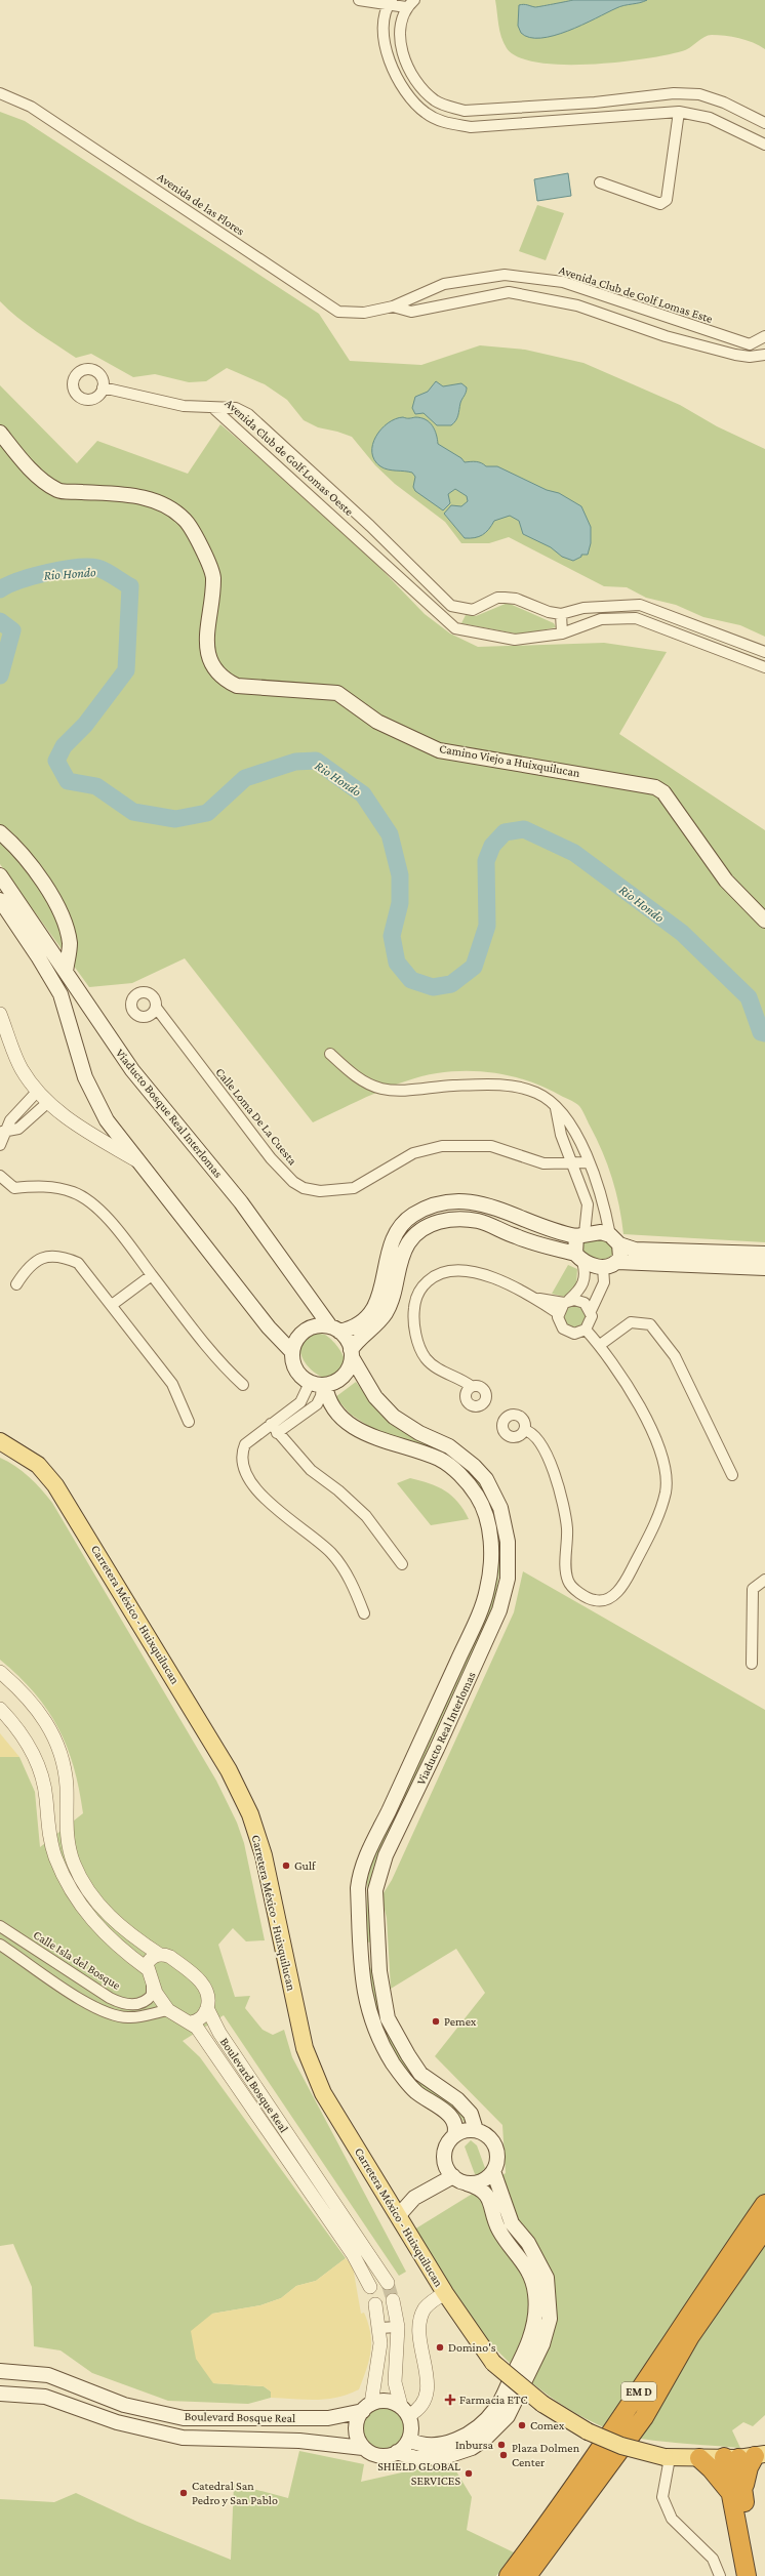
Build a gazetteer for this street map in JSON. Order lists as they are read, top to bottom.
{
  "streets": {
    "highway": ["EM D"],
    "main road": [
      "Camino Viejo a Huixquilucan",
      "Viaducto Bosque Real Interlomas",
      "Carretera México - Huixquilucan",
      "Viaducto Real Interlomas",
      "Boulevard Bosque Real"
    ],
    "street": [
      "Avenida de las Flores",
      "Avenida Club de Golf Lomas Este",
      "Avenida Club de Golf Lomas Oeste",
      "Calle Loma De La Cuesta",
      "Calle Isla del Bosque"
    ]
  },
  "crossings": [
    ["Avenida de las Flores", "Avenida Club de Golf Lomas Este"],
    ["Viaducto Bosque Real Interlomas", "Viaducto Real Interlomas"]
  ],
  "water": ["Rio Hondo"],
  "places": {
    "other": [
      "Gulf",
      "Pemex",
      "Domino's",
      "Comex",
      "Inbursa",
      "Plaza Dolmen Center",
      "SHIELD GLOBAL SERVICES",
      "Catedral San Pedro y San Pablo"
    ],
    "health": ["Farmacia ETC"]
  }
}
